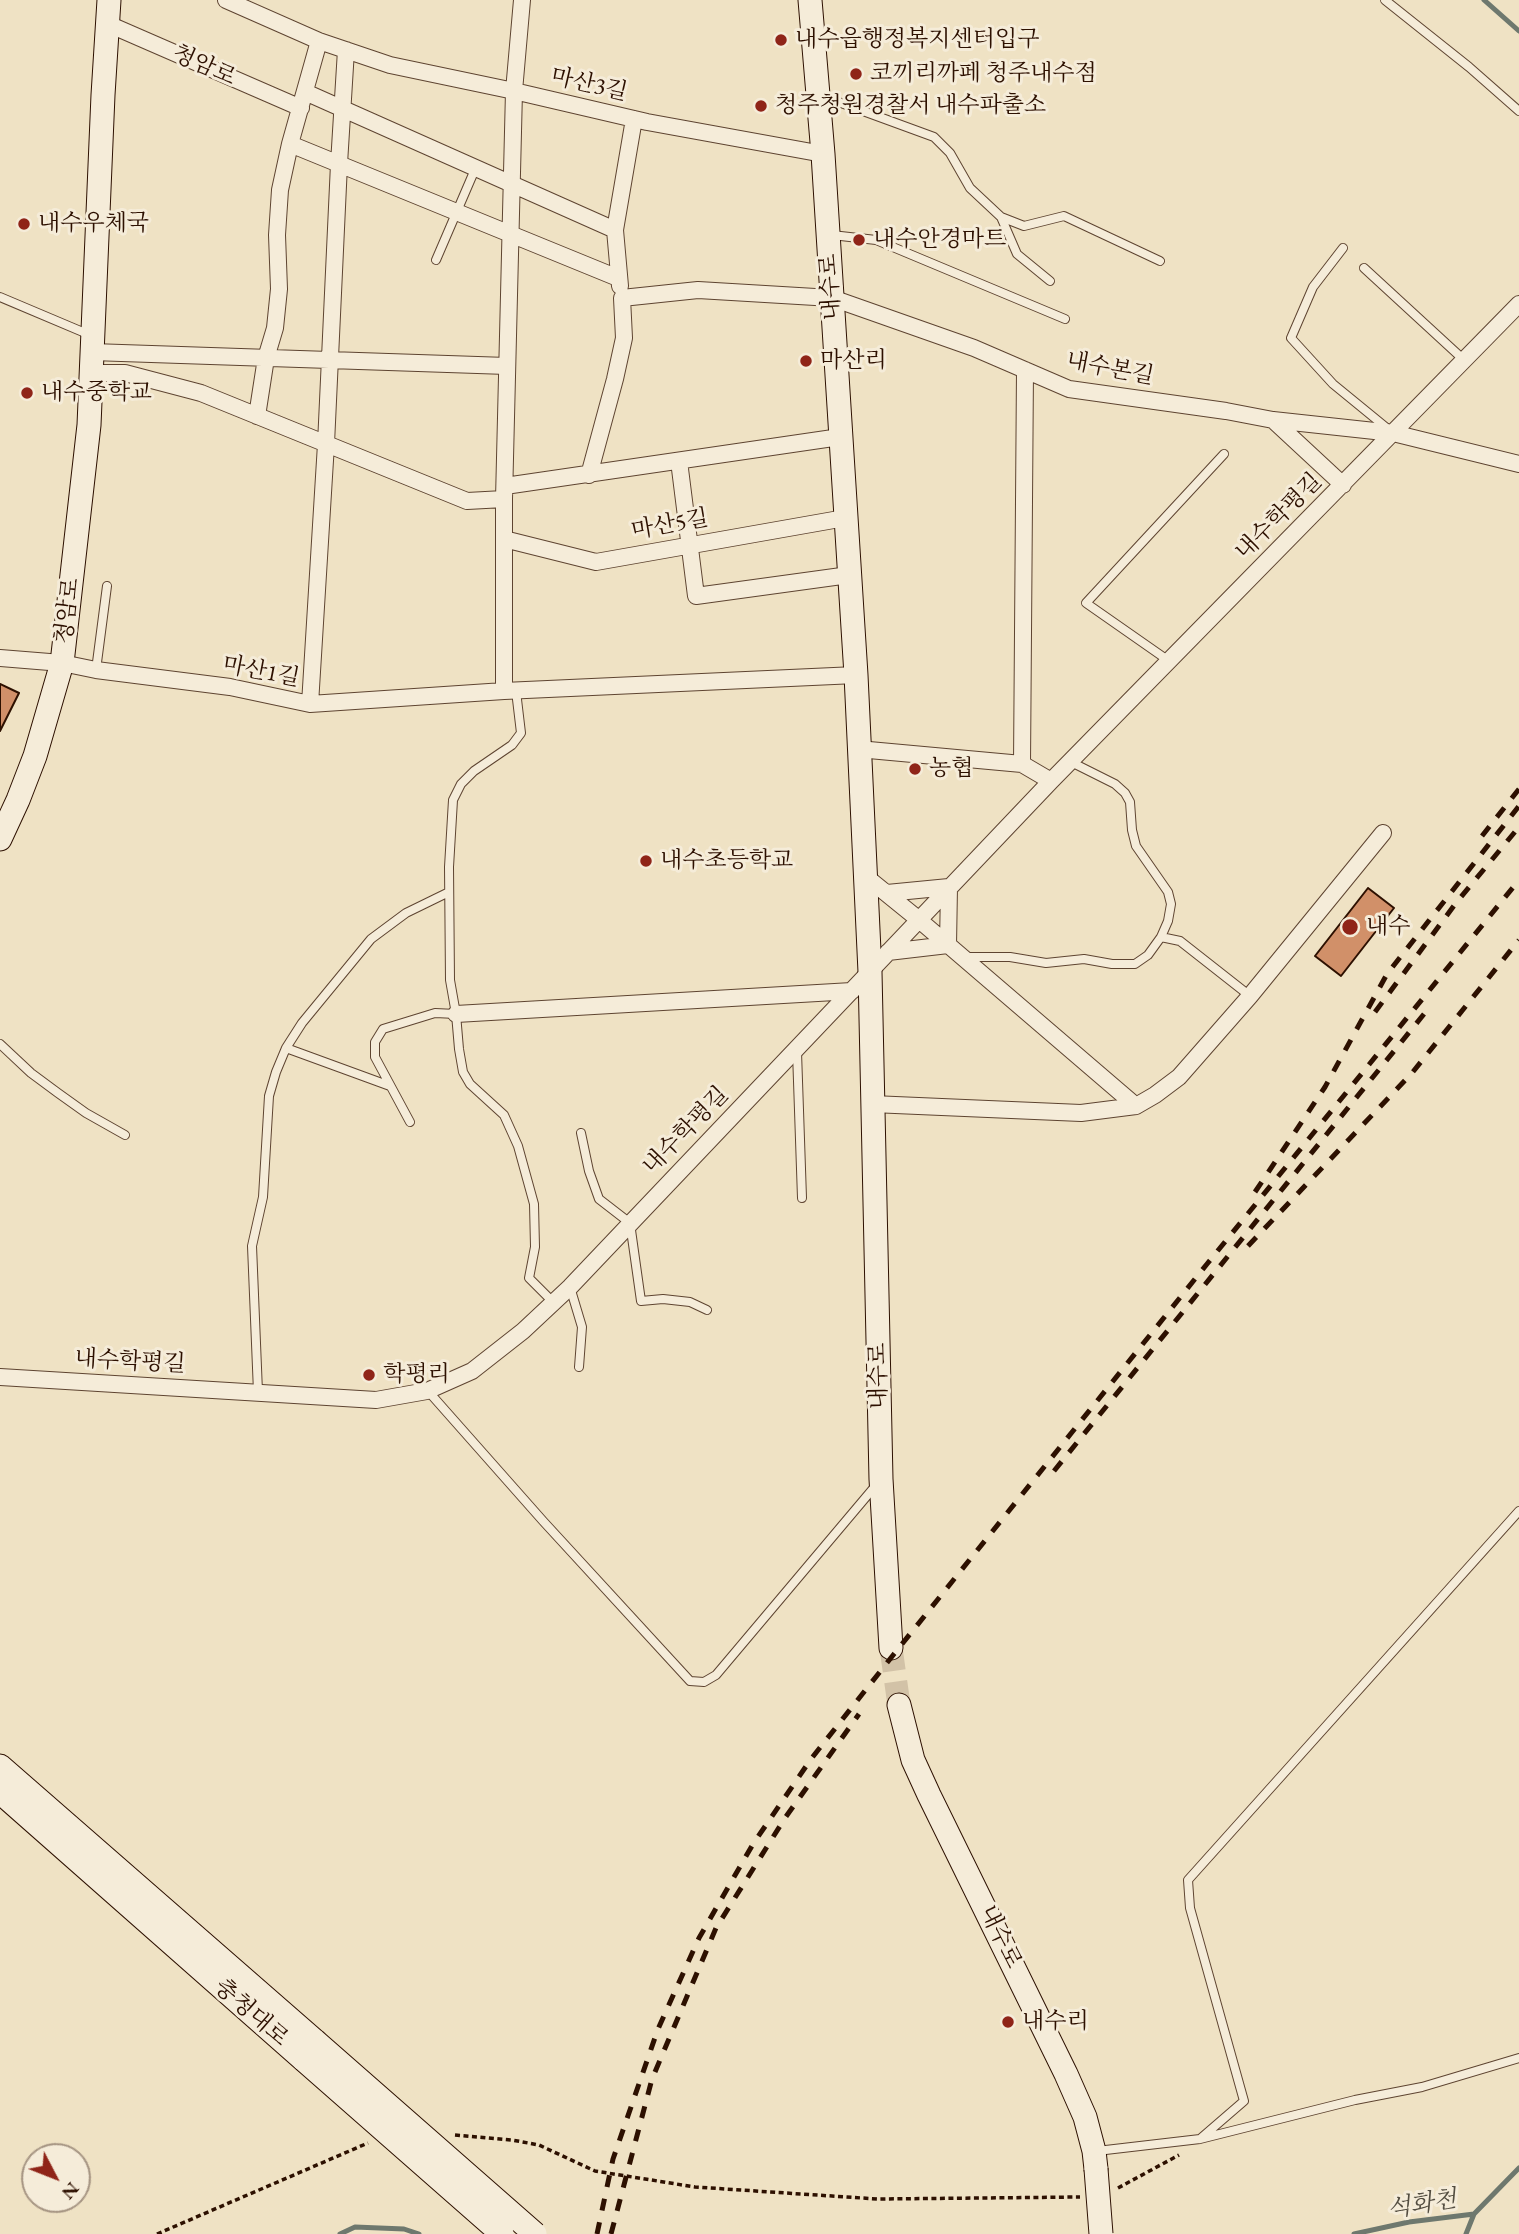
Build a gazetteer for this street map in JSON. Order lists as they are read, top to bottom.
{
  "streets": {
    "street": [
      "청암로",
      "마산3길",
      "내수로",
      "내수본길",
      "내수학평길",
      "마산5길",
      "마산1길",
      "충청대로"
    ]
  },
  "crossings": [
    ["청암로", "마산1길"],
    ["마산3길", "내수로"],
    ["내수로", "내수본길"],
    ["내수로", "내수학평길"],
    ["내수로", "마산5길"],
    ["내수로", "마산1길"],
    ["내수본길", "내수학평길"]
  ],
  "water": ["석화천"],
  "places": [
    "내수읍행정복지센터입구",
    "코끼리까페 청주내수점",
    "청주청원경찰서 내수파출소",
    "내수우체국",
    "내수안경마트",
    "마산리",
    "내수중학교",
    "농협",
    "내수초등학교",
    "내수",
    "학평리",
    "내수리"
  ],
  "north": "bottom right"
}
